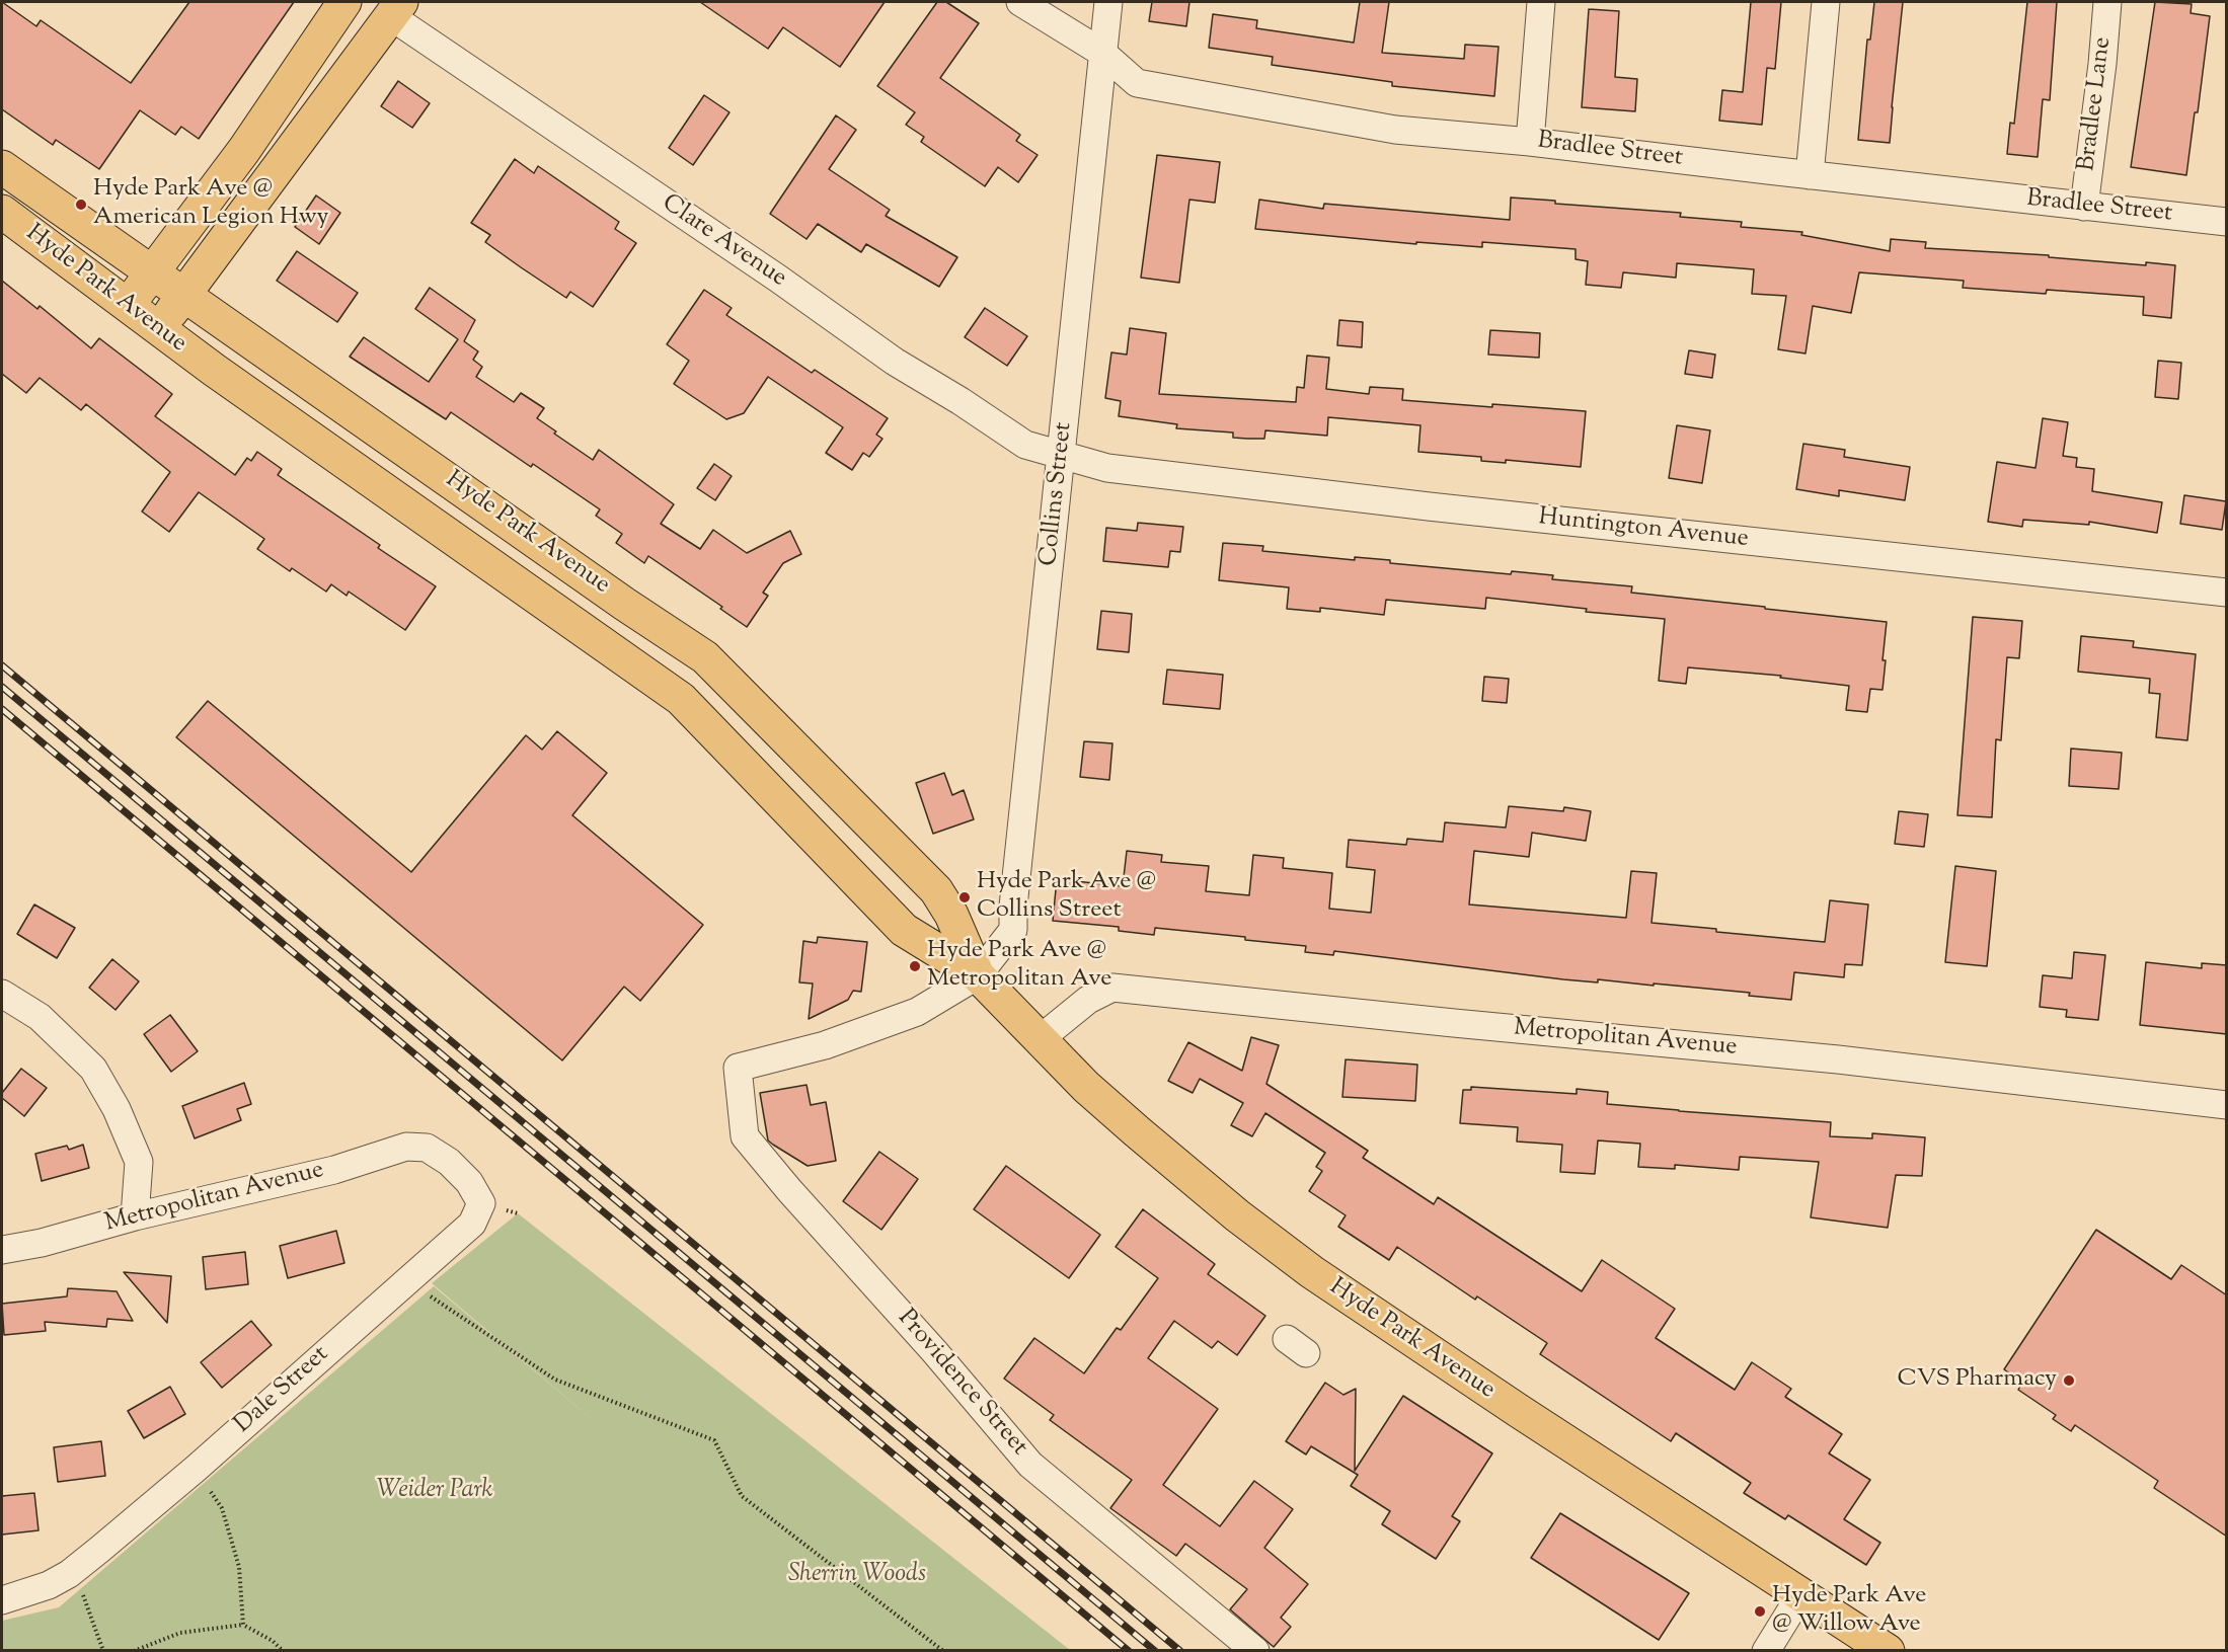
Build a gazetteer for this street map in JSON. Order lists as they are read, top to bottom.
{
  "streets": {
    "main road": ["Hyde Park Avenue"],
    "street": [
      "Bradlee Lane",
      "Bradlee Street",
      "Clare Avenue",
      "Collins Street",
      "Huntington Avenue",
      "Metropolitan Avenue",
      "Providence Street",
      "Dale Street"
    ]
  },
  "crossings": [
    ["Bradlee Lane", "Bradlee Street"],
    ["Bradlee Street", "Collins Street"],
    ["Clare Avenue", "Collins Street"],
    ["Clare Avenue", "Huntington Avenue"],
    ["Hyde Park Avenue", "Collins Street"],
    ["Hyde Park Avenue", "Metropolitan Avenue"],
    ["Hyde Park Avenue", "Providence Street"],
    ["Collins Street", "Huntington Avenue"],
    ["Collins Street", "Providence Street"],
    ["Metropolitan Avenue", "Dale Street"]
  ],
  "parks": ["Weider Park", "Sherrin Woods"],
  "places": [
    "Hyde Park Ave @ American Legion Hwy",
    "Hyde Park Ave @ Collins Street",
    "Hyde Park Ave @ Metropolitan Ave",
    "CVS Pharmacy",
    "Hyde Park Ave @ Willow Ave"
  ]
}
